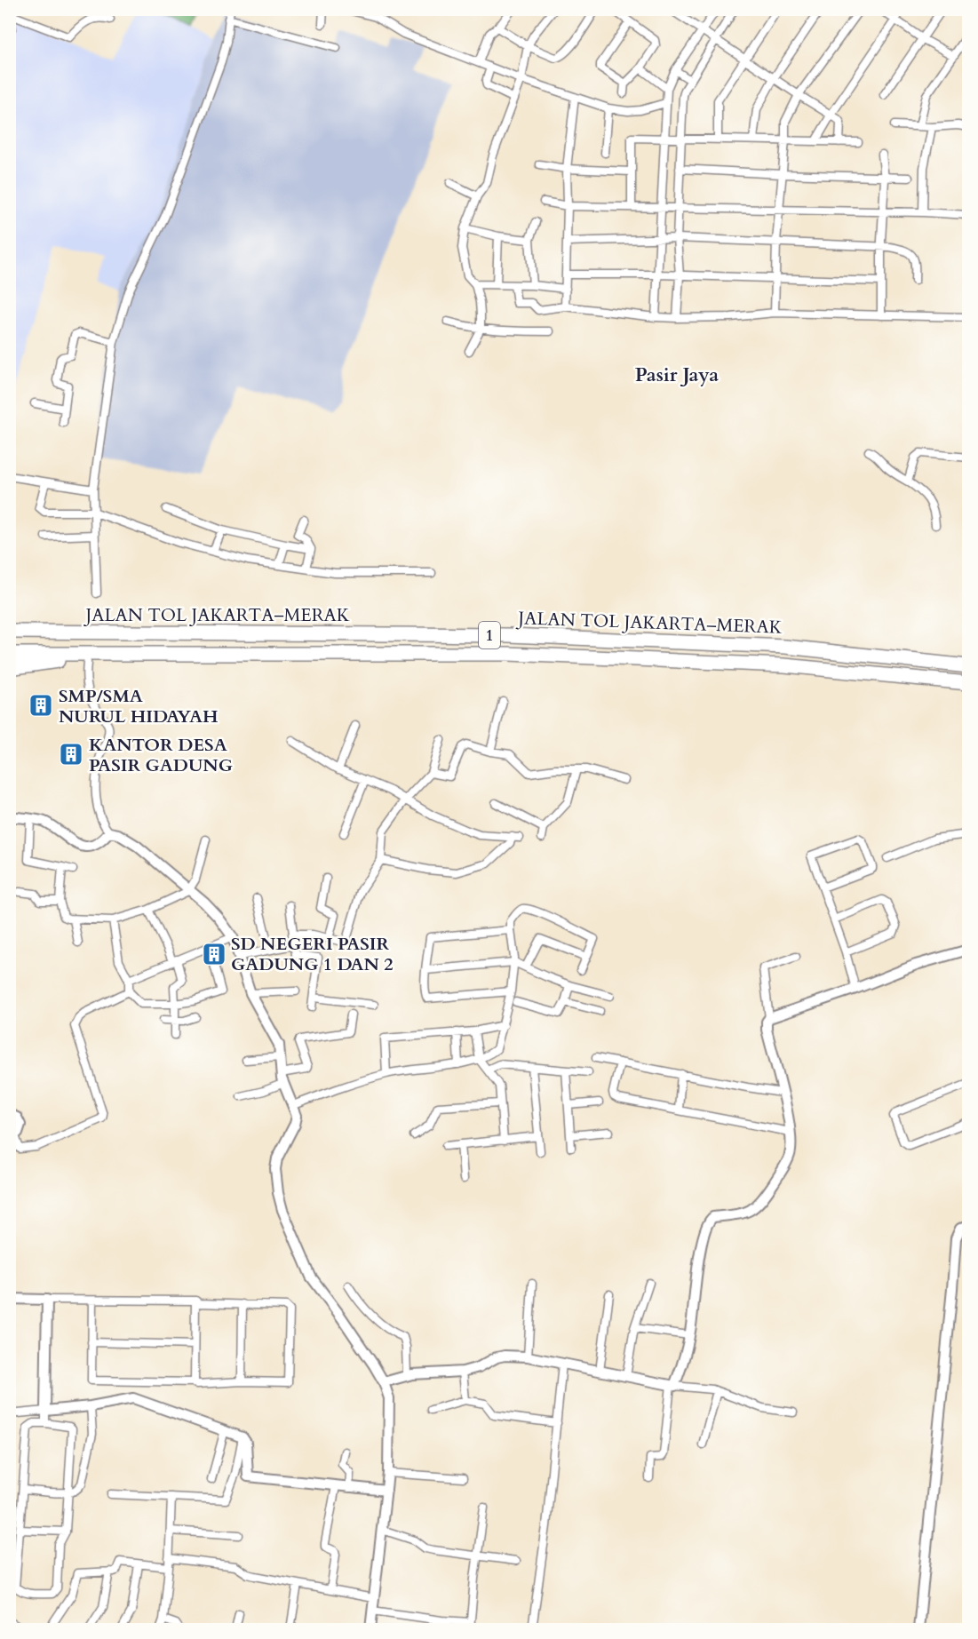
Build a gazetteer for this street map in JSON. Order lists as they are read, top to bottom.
{
  "streets": {
    "highway": ["JALAN TOL JAKARTA–MERAK", "1"]
  },
  "districts": ["Pasir Jaya"],
  "places": {
    "building": ["SMP/SMA NURUL HIDAYAH", "KANTOR DESA PASIR GADUNG", "SD NEGERI PASIR GADUNG 1 DAN 2"]
  }
}
